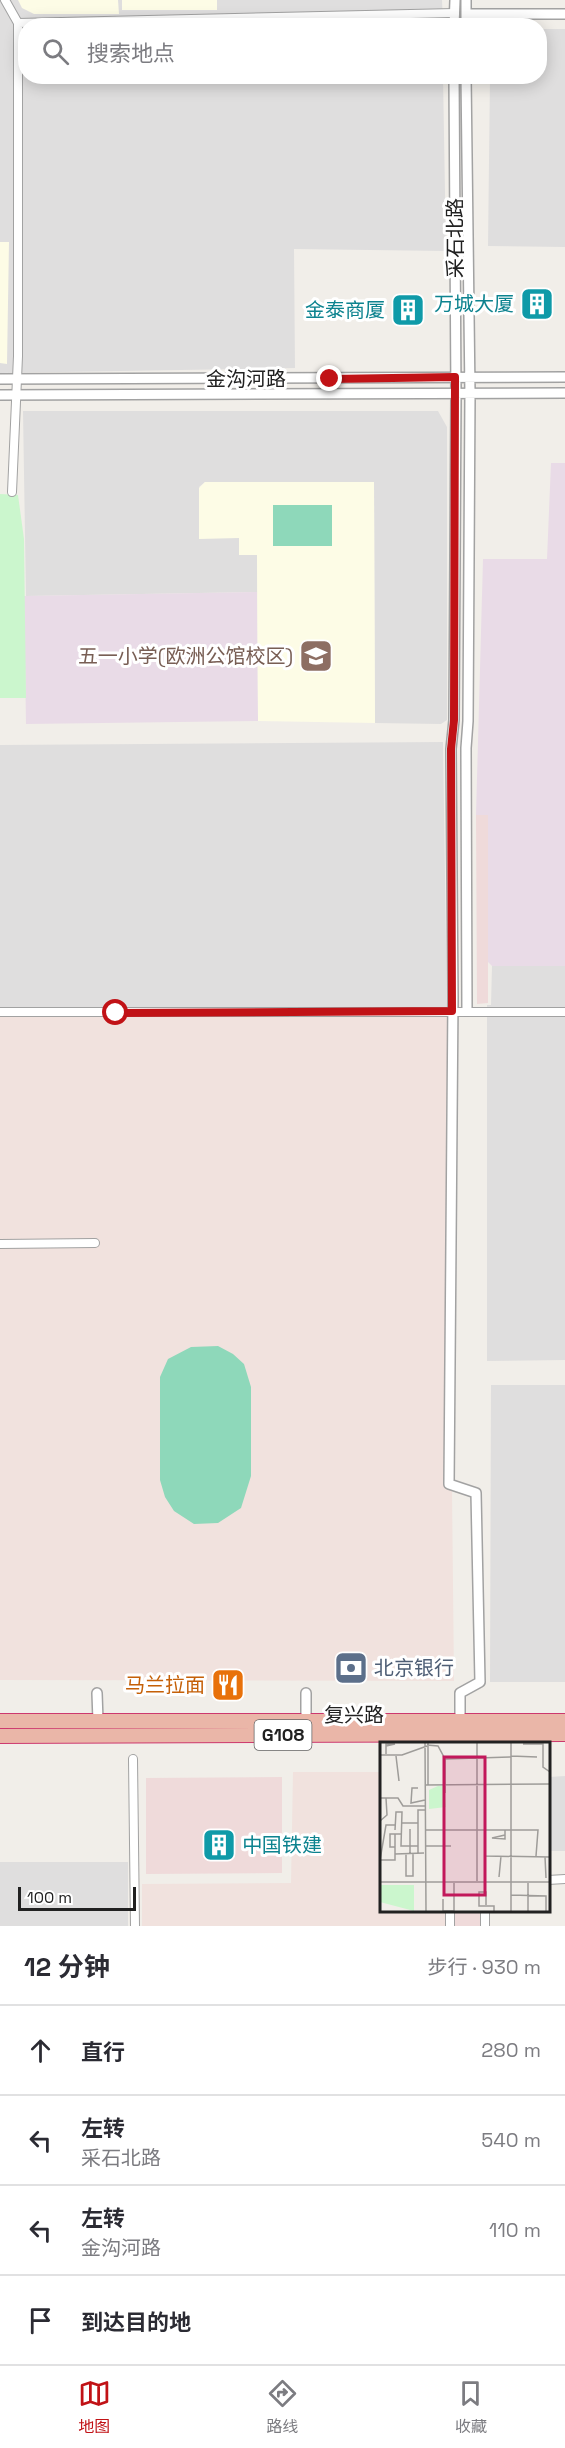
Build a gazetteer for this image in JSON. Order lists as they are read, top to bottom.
{
  "streets": {
    "highway": ["复兴路", "G108"],
    "street": ["采石北路", "金沟河路"]
  },
  "crossings": [
    ["采石北路", "金沟河路"],
    ["采石北路", "复兴路"]
  ],
  "places": {
    "building": ["万城大厦", "金泰商厦", "中国铁建"],
    "school or university": ["五一小学(欧洲公馆校区)"],
    "bank": ["北京银行"],
    "restaurant": ["马兰拉面"]
  },
  "scale_bar": "100 m",
  "page": {
    "search": "搜索地点",
    "scale": "100 m",
    "heading": ["12 分钟", "步行 · 930 m"],
    "list": [
      ["直行", "280 m"],
      ["左转", "采石北路", "540 m"],
      ["左转", "金沟河路", "110 m"],
      "到达目的地"
    ],
    "nav": ["地图", "路线", "收藏"]
  }
}
